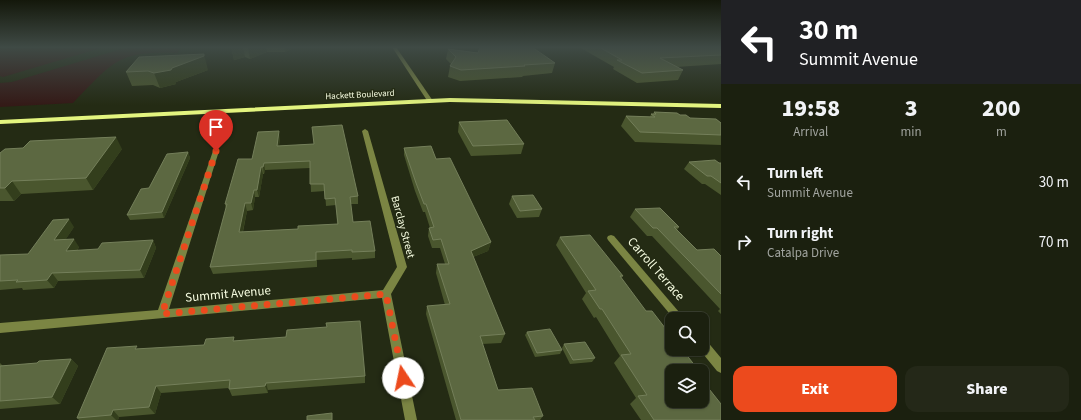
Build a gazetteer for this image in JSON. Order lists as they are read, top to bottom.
{
  "streets": {
    "street": [
      "Hackett Boulevard",
      "Barclay Street",
      "Carroll Terrace",
      "Summit Avenue"
    ]
  },
  "crossings": [
    ["Barclay Street", "Summit Avenue"]
  ],
  "page": {
    "turn": ["30 m", "Summit Avenue"],
    "eta": [
      "19:58",
      "Arrival",
      "3",
      "min",
      "200",
      "m"
    ],
    "list": [
      {
        "name": "Turn left",
        "note": "Summit Avenue",
        "value": "30 m"
      },
      {
        "name": "Turn right",
        "note": "Catalpa Drive",
        "value": "70 m"
      }
    ],
    "buttons": ["Exit", "Share"]
  }
}
